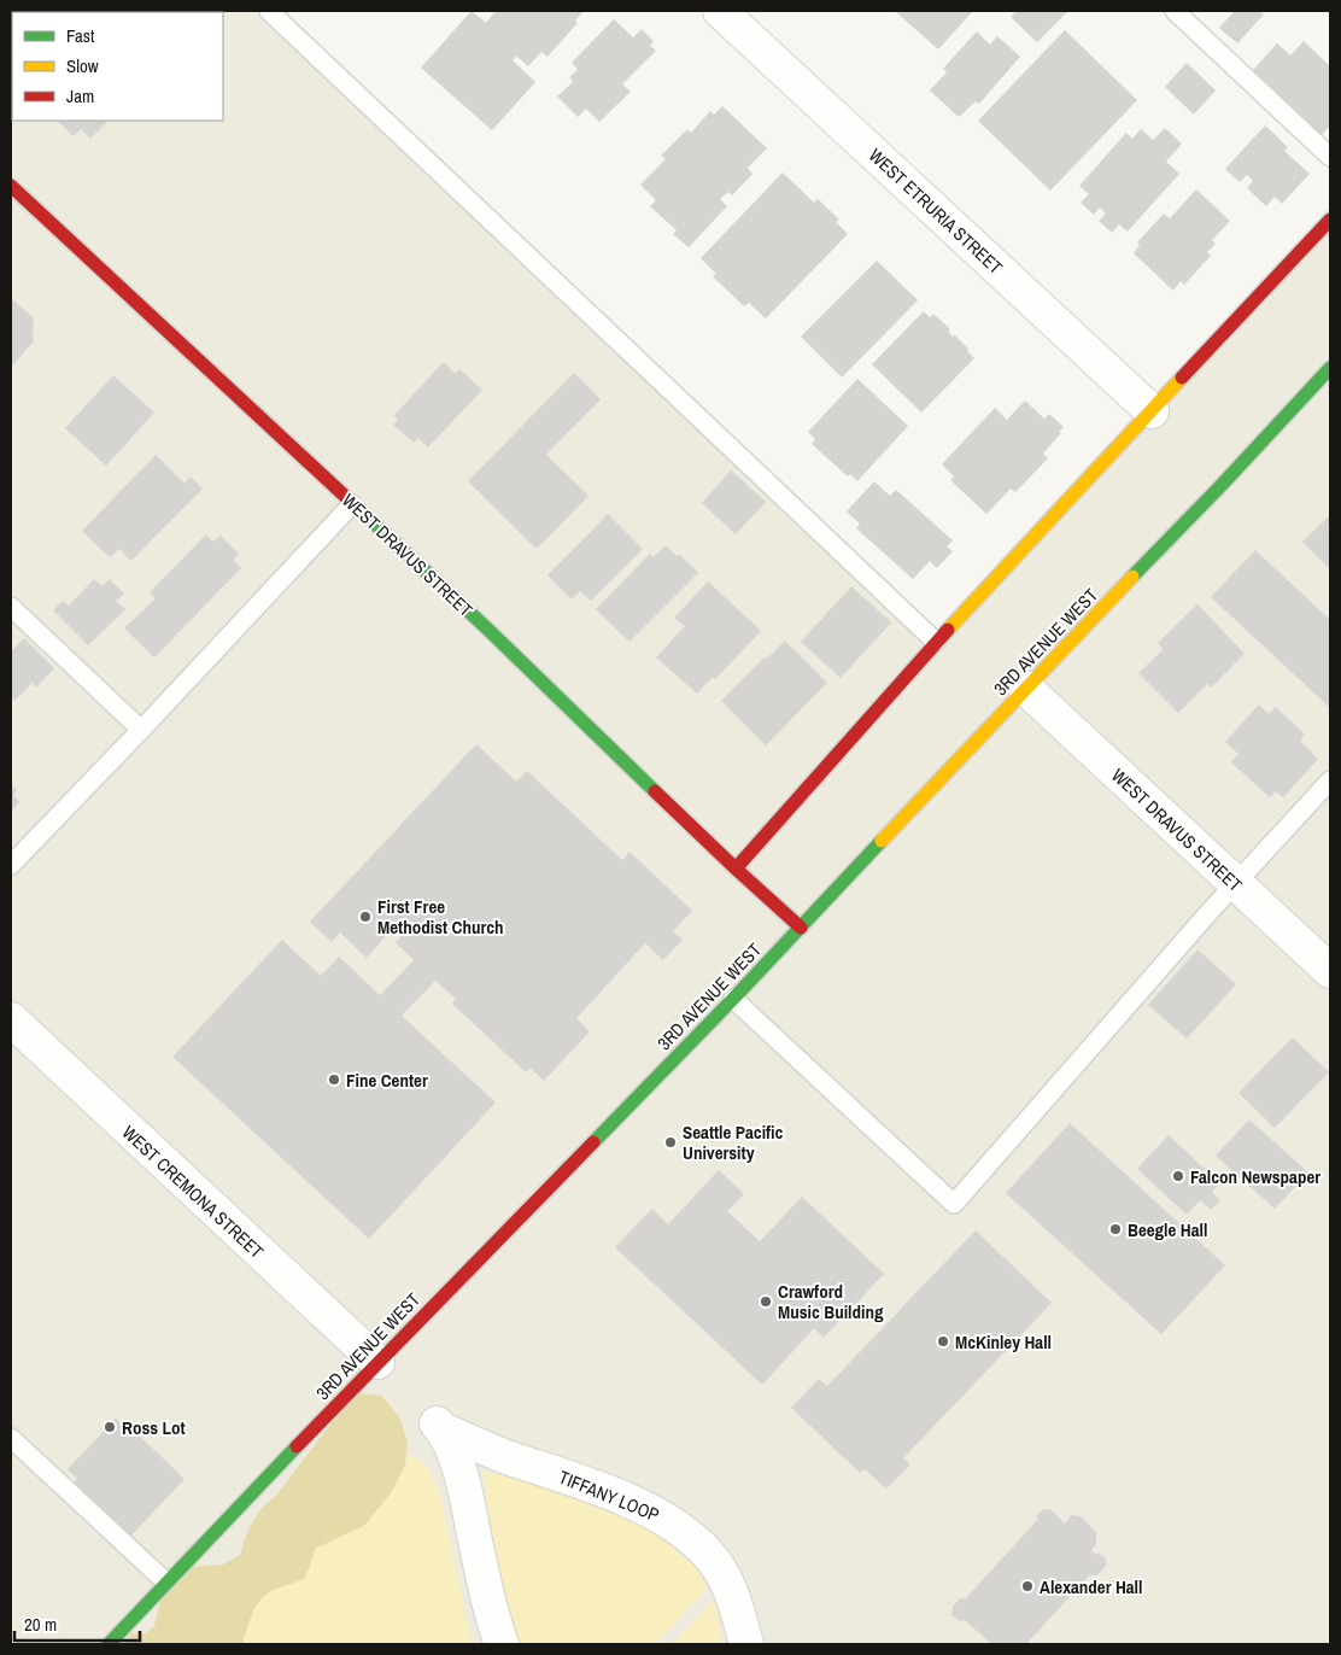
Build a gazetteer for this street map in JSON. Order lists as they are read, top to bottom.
{
  "streets": {
    "street": [
      "WEST ETRURIA STREET",
      "WEST DRAVUS STREET",
      "3RD AVENUE WEST",
      "WEST CREMONA STREET",
      "TIFFANY LOOP"
    ]
  },
  "crossings": [
    ["WEST DRAVUS STREET", "3RD AVENUE WEST"],
    ["3RD AVENUE WEST", "WEST CREMONA STREET"]
  ],
  "places": [
    "First Free Methodist Church",
    "Fine Center",
    "Seattle Pacific University",
    "Falcon Newspaper",
    "Beegle Hall",
    "Crawford Music Building",
    "McKinley Hall",
    "Ross Lot",
    "Alexander Hall"
  ],
  "legend": ["Fast", "Slow", "Jam"],
  "scale_bar": "20 m"
}
